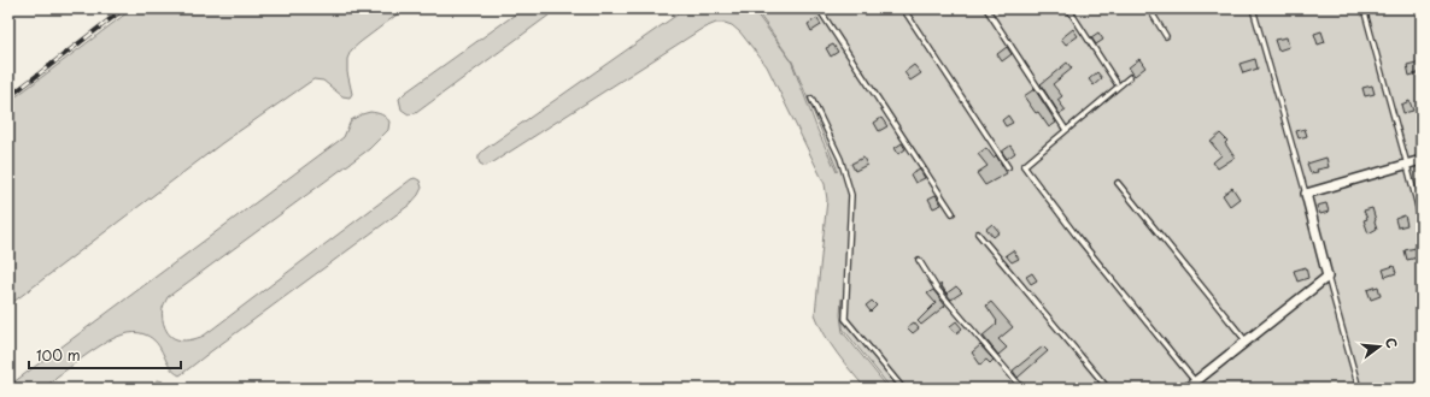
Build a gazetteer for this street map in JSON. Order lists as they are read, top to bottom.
{
  "scale_bar": "100 m",
  "north": "right"
}
